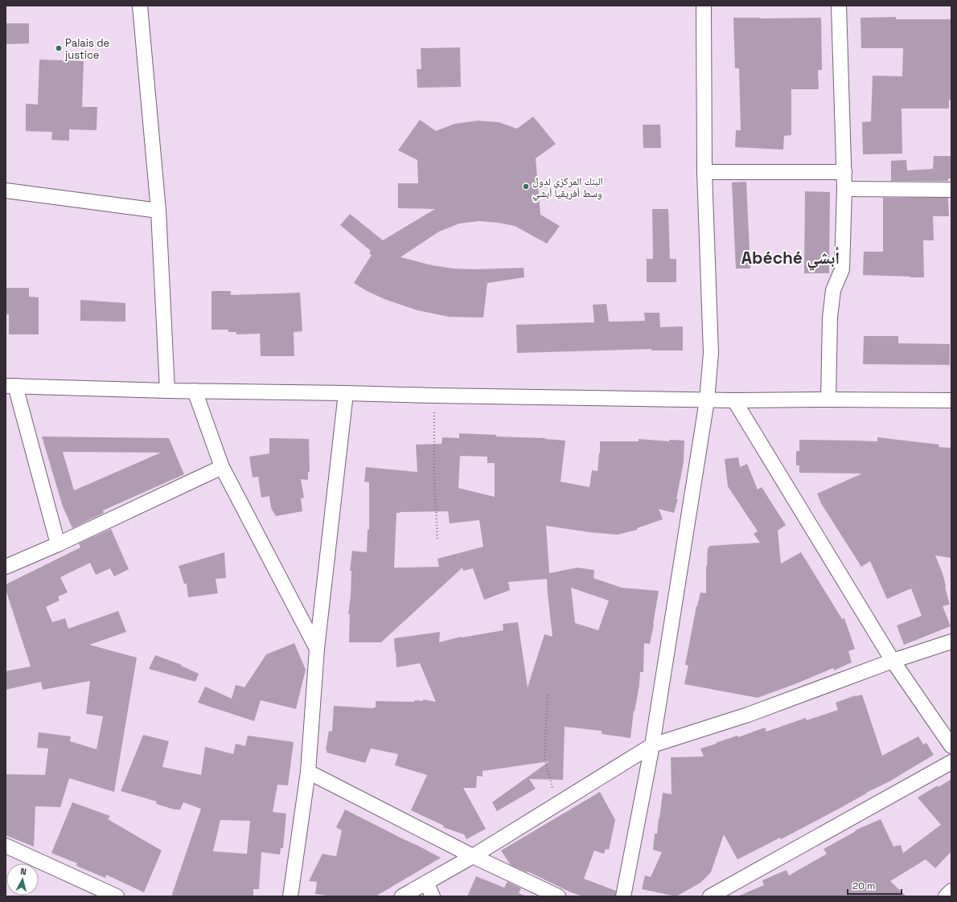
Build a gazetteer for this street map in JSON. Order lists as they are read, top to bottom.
{
  "districts": ["Abéché أبشي"],
  "places": ["Palais de justice", "البنك المركزي لدول وسط أفريقيا أبشي"],
  "scale_bar": "20 m",
  "north": "top"
}
